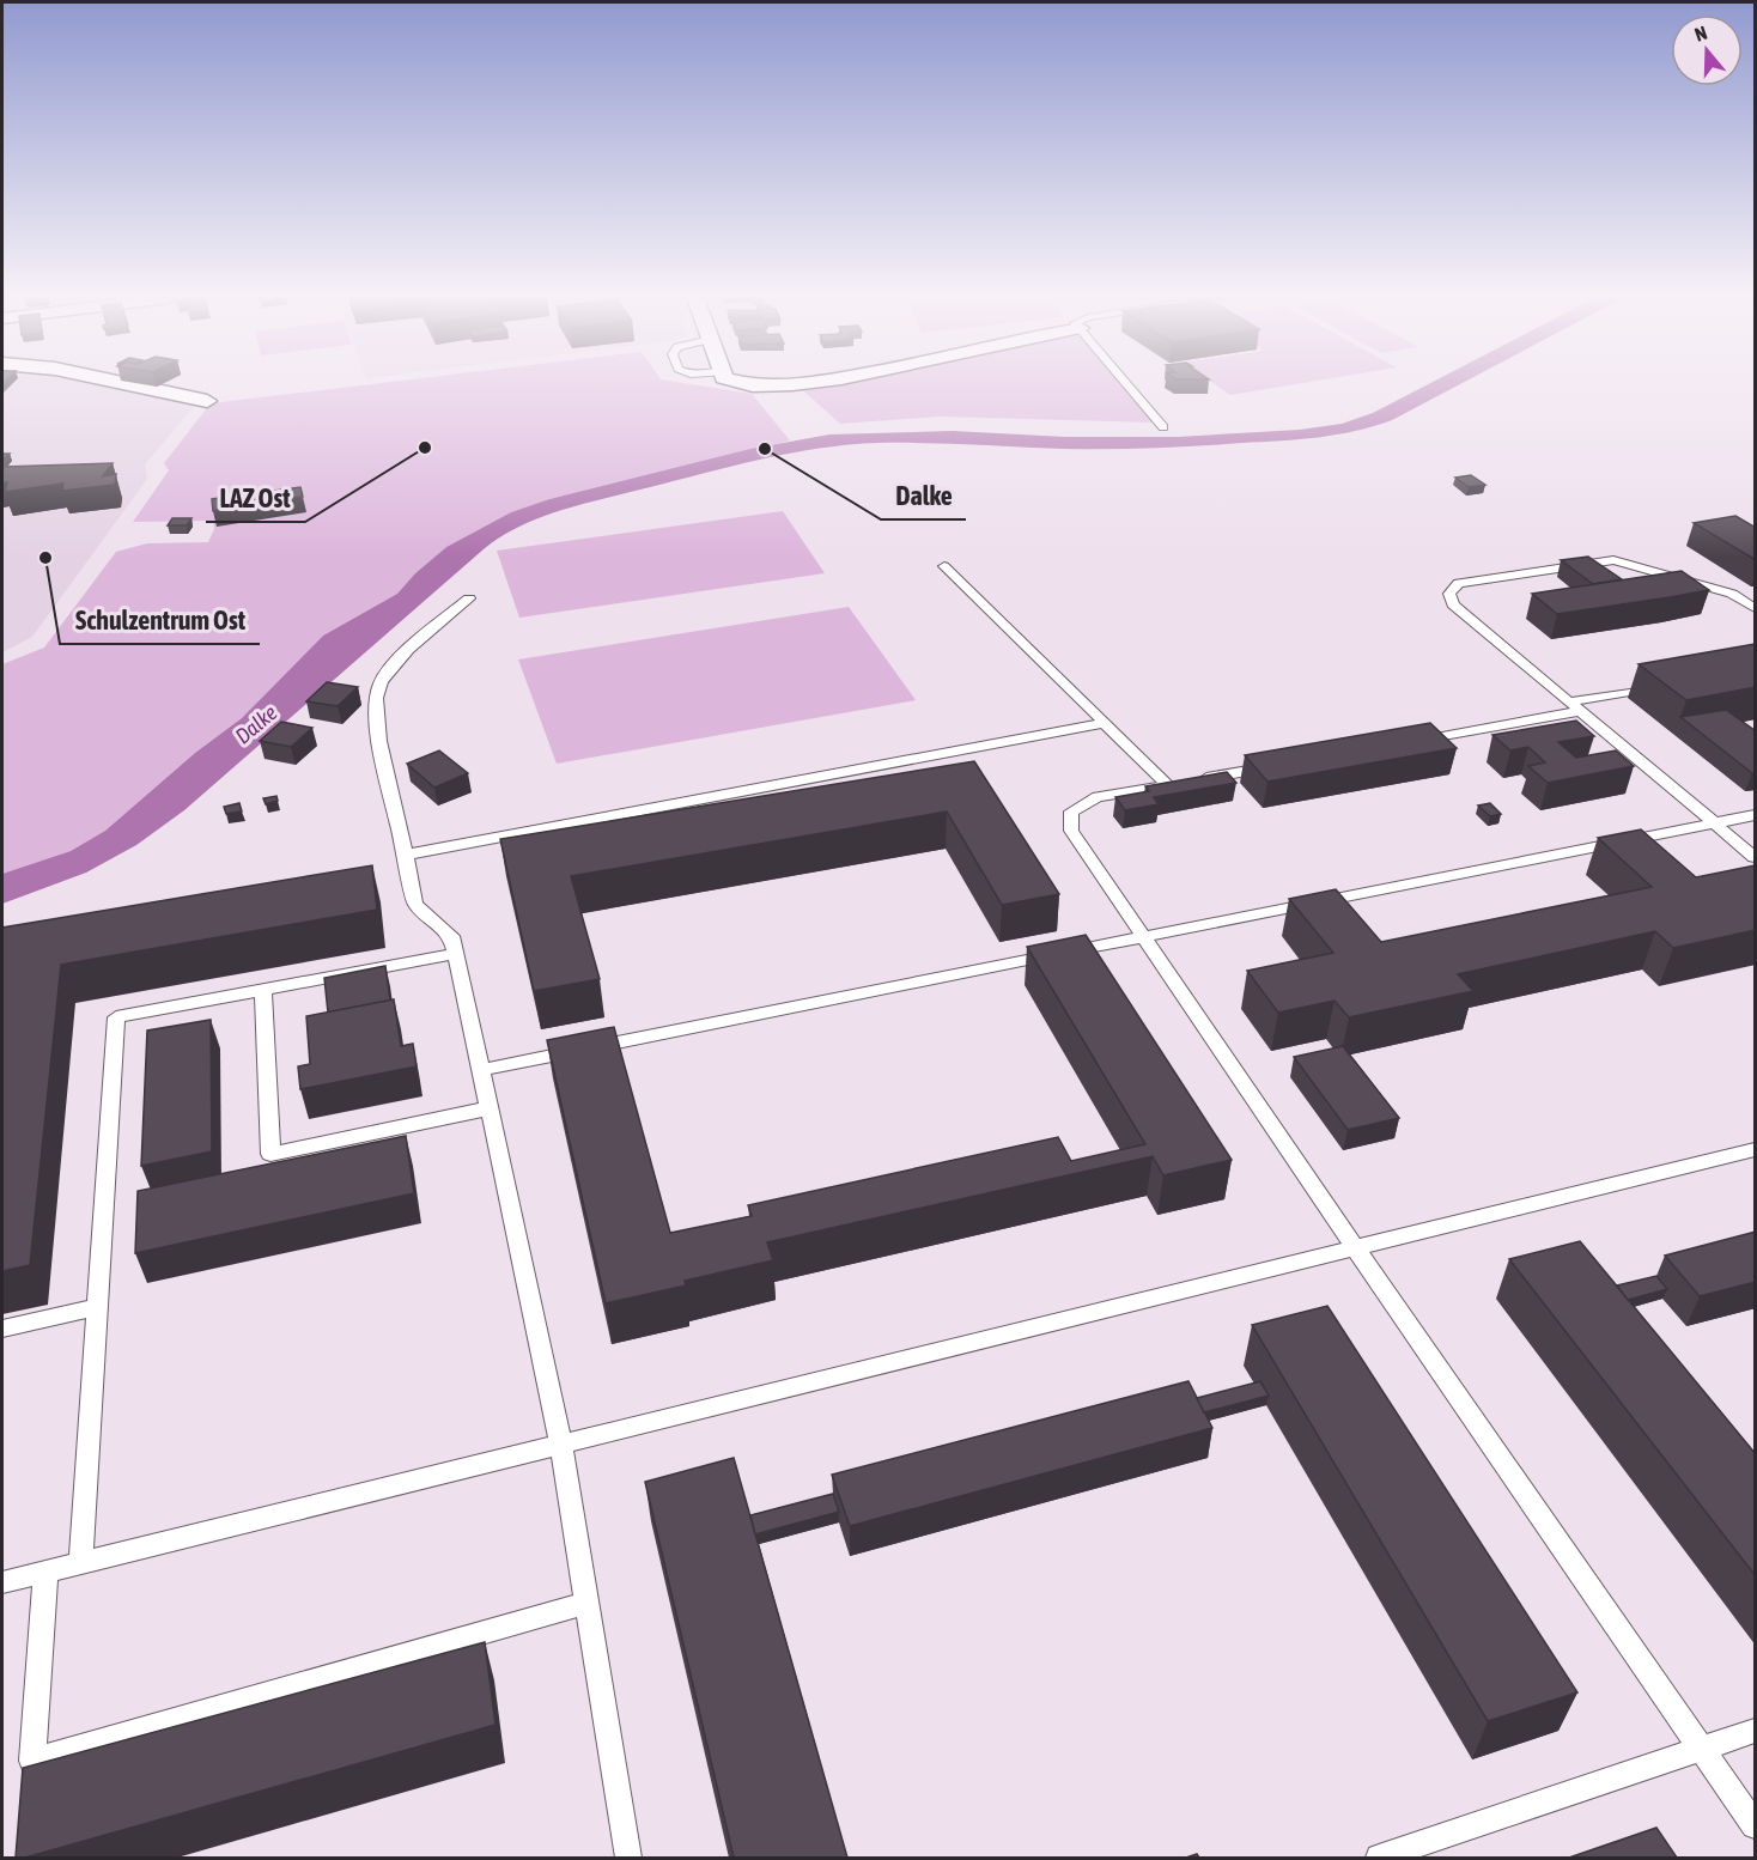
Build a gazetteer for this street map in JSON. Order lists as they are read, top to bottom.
{
  "water": ["Dalke"],
  "places": ["LAZ Ost", "Dalke", "Schulzentrum Ost"],
  "north": "top"
}
